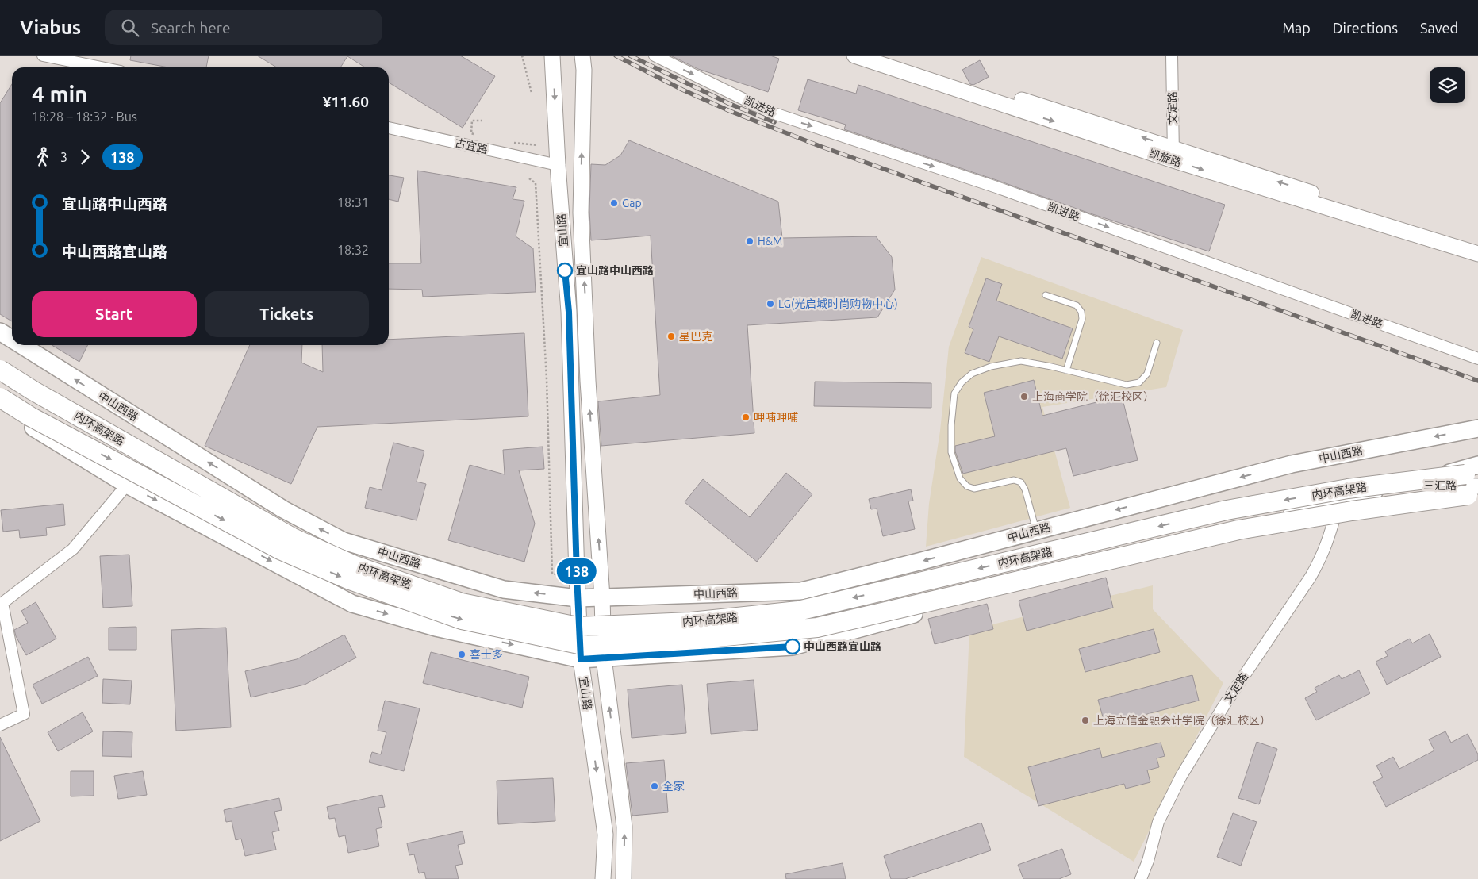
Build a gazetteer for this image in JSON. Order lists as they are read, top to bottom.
{
  "streets": {
    "highway": ["内环高架路"],
    "main road": ["凯旋路", "宜山路", "中山西路"],
    "street": ["凯进路", "文定路", "古宜路"]
  },
  "crossings": [
    ["文定路", "凯旋路"],
    ["古宜路", "宜山路"],
    ["宜山路", "中山西路"]
  ],
  "one_way": ["凯进路"],
  "places": [
    "Gap",
    "H&M",
    "宜山路中山西路",
    "LG(光启城时尚购物中心)",
    "星巴克",
    "上海商学院（徐汇校区）",
    "呷哺呷哺",
    "中山西路宜山路",
    "喜士多",
    "上海立信金融会计学院（徐汇校区）",
    "全家"
  ],
  "lines": ["bus line 138"],
  "page": {
    "header": "Viabus",
    "search": "Search here",
    "nav": ["Map", "Directions", "Saved"],
    "on_map": "138",
    "heading": ["4 min", "18:28 – 18:32 · Bus", "¥11.60"],
    "legs": ["3", "138"],
    "list": [
      {
        "name": "宜山路中山西路",
        "value": "18:31"
      },
      {
        "name": "中山西路宜山路",
        "value": "18:32"
      }
    ],
    "buttons": ["Start", "Tickets"]
  }
}
